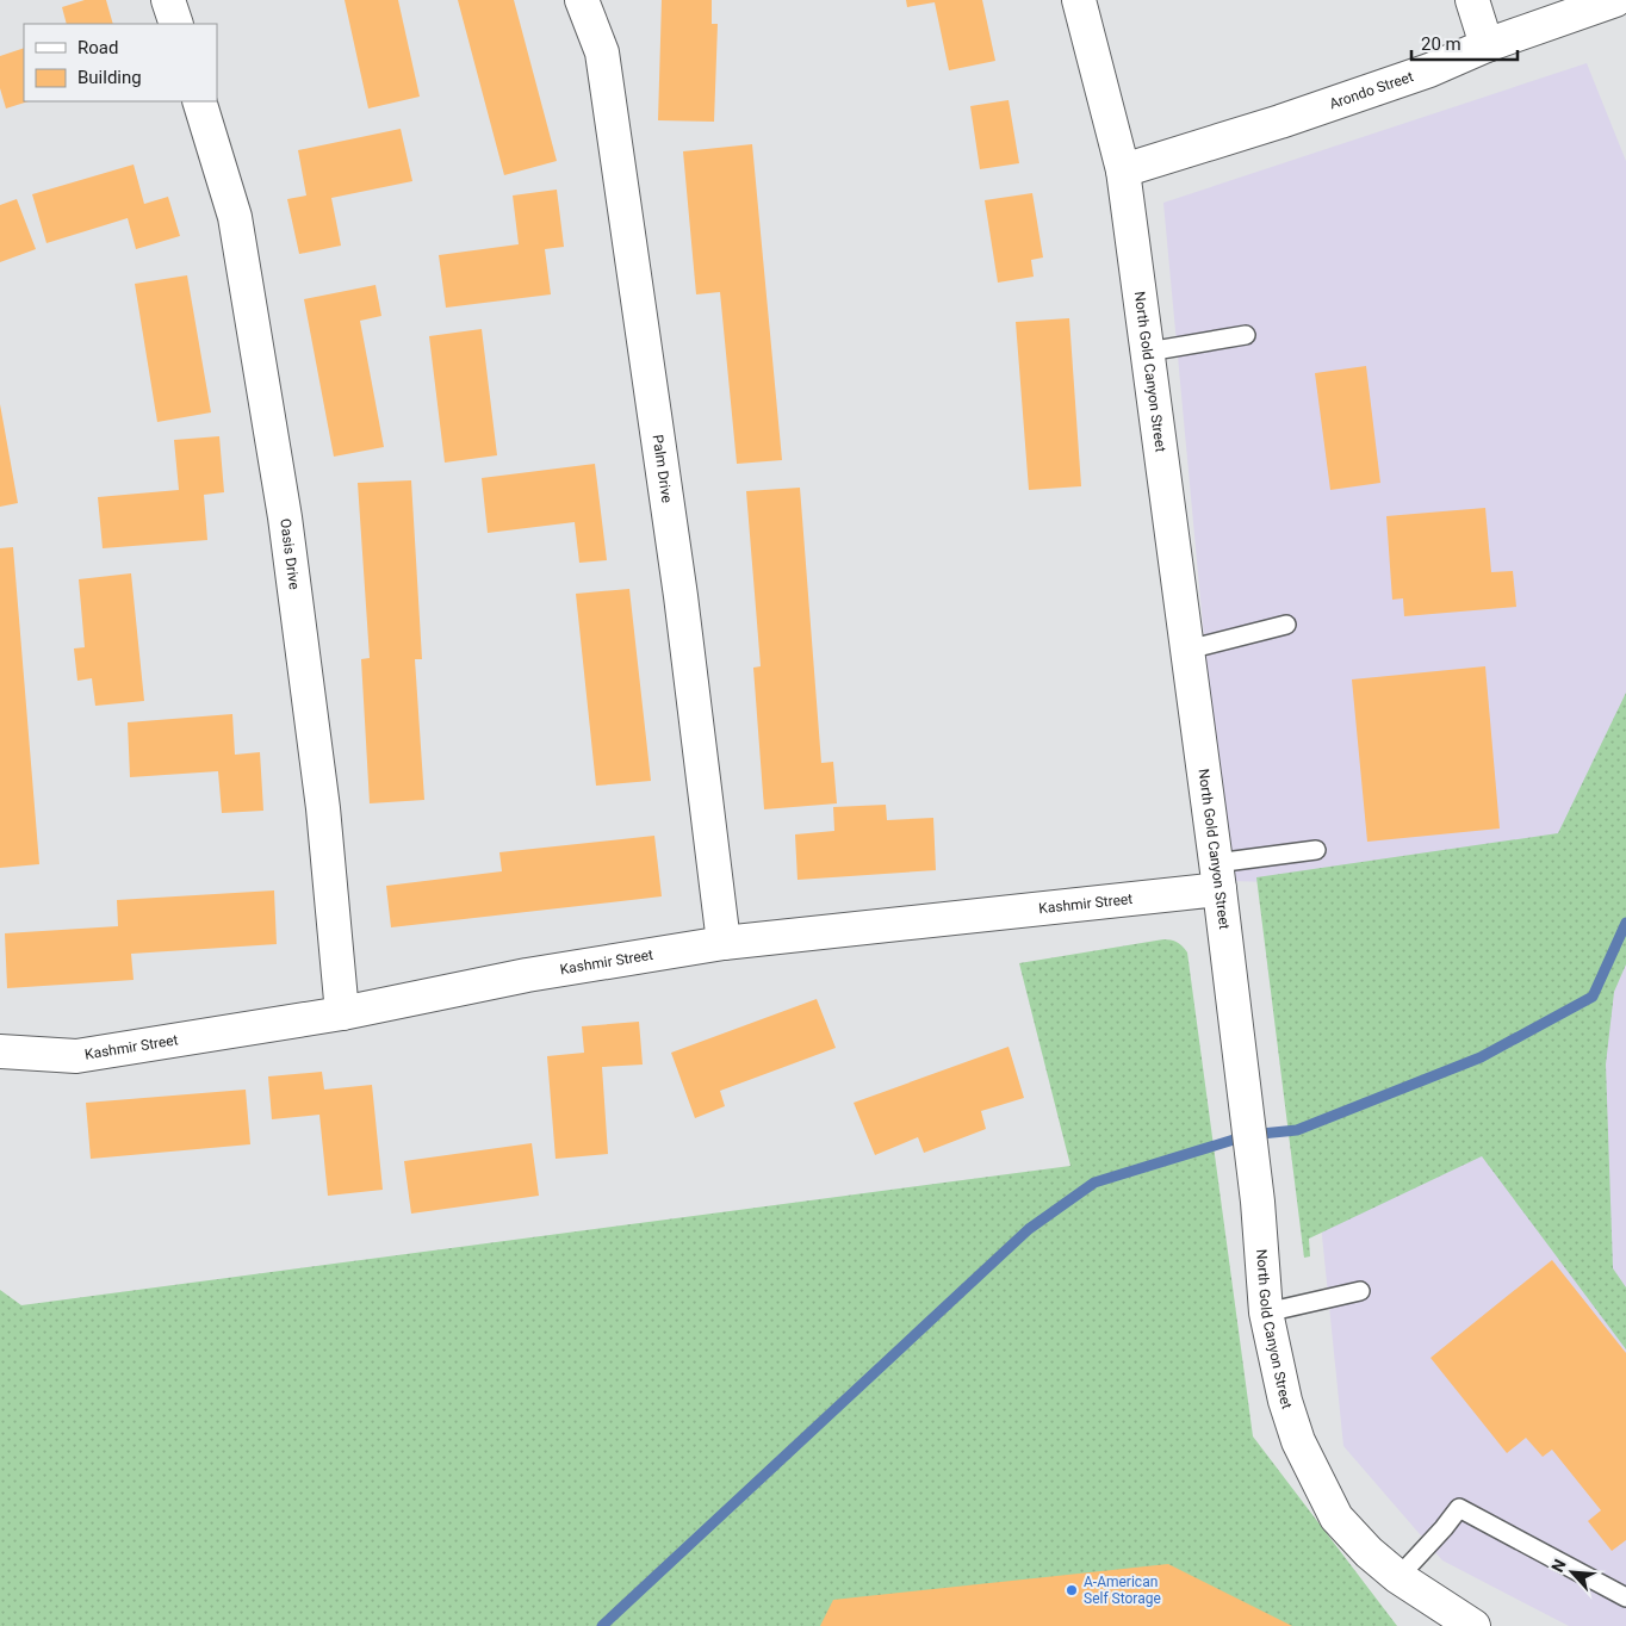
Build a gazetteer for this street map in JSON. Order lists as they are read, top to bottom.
{
  "streets": {
    "street": [
      "Arondo Street",
      "North Gold Canyon Street",
      "Palm Drive",
      "Oasis Drive",
      "Kashmir Street"
    ]
  },
  "crossings": [
    ["Arondo Street", "North Gold Canyon Street"],
    ["North Gold Canyon Street", "Kashmir Street"],
    ["Palm Drive", "Kashmir Street"],
    ["Oasis Drive", "Kashmir Street"]
  ],
  "places": ["A-American Self Storage"],
  "legend": ["Road", "Building"],
  "scale_bar": "20 m",
  "north": "top left"
}
